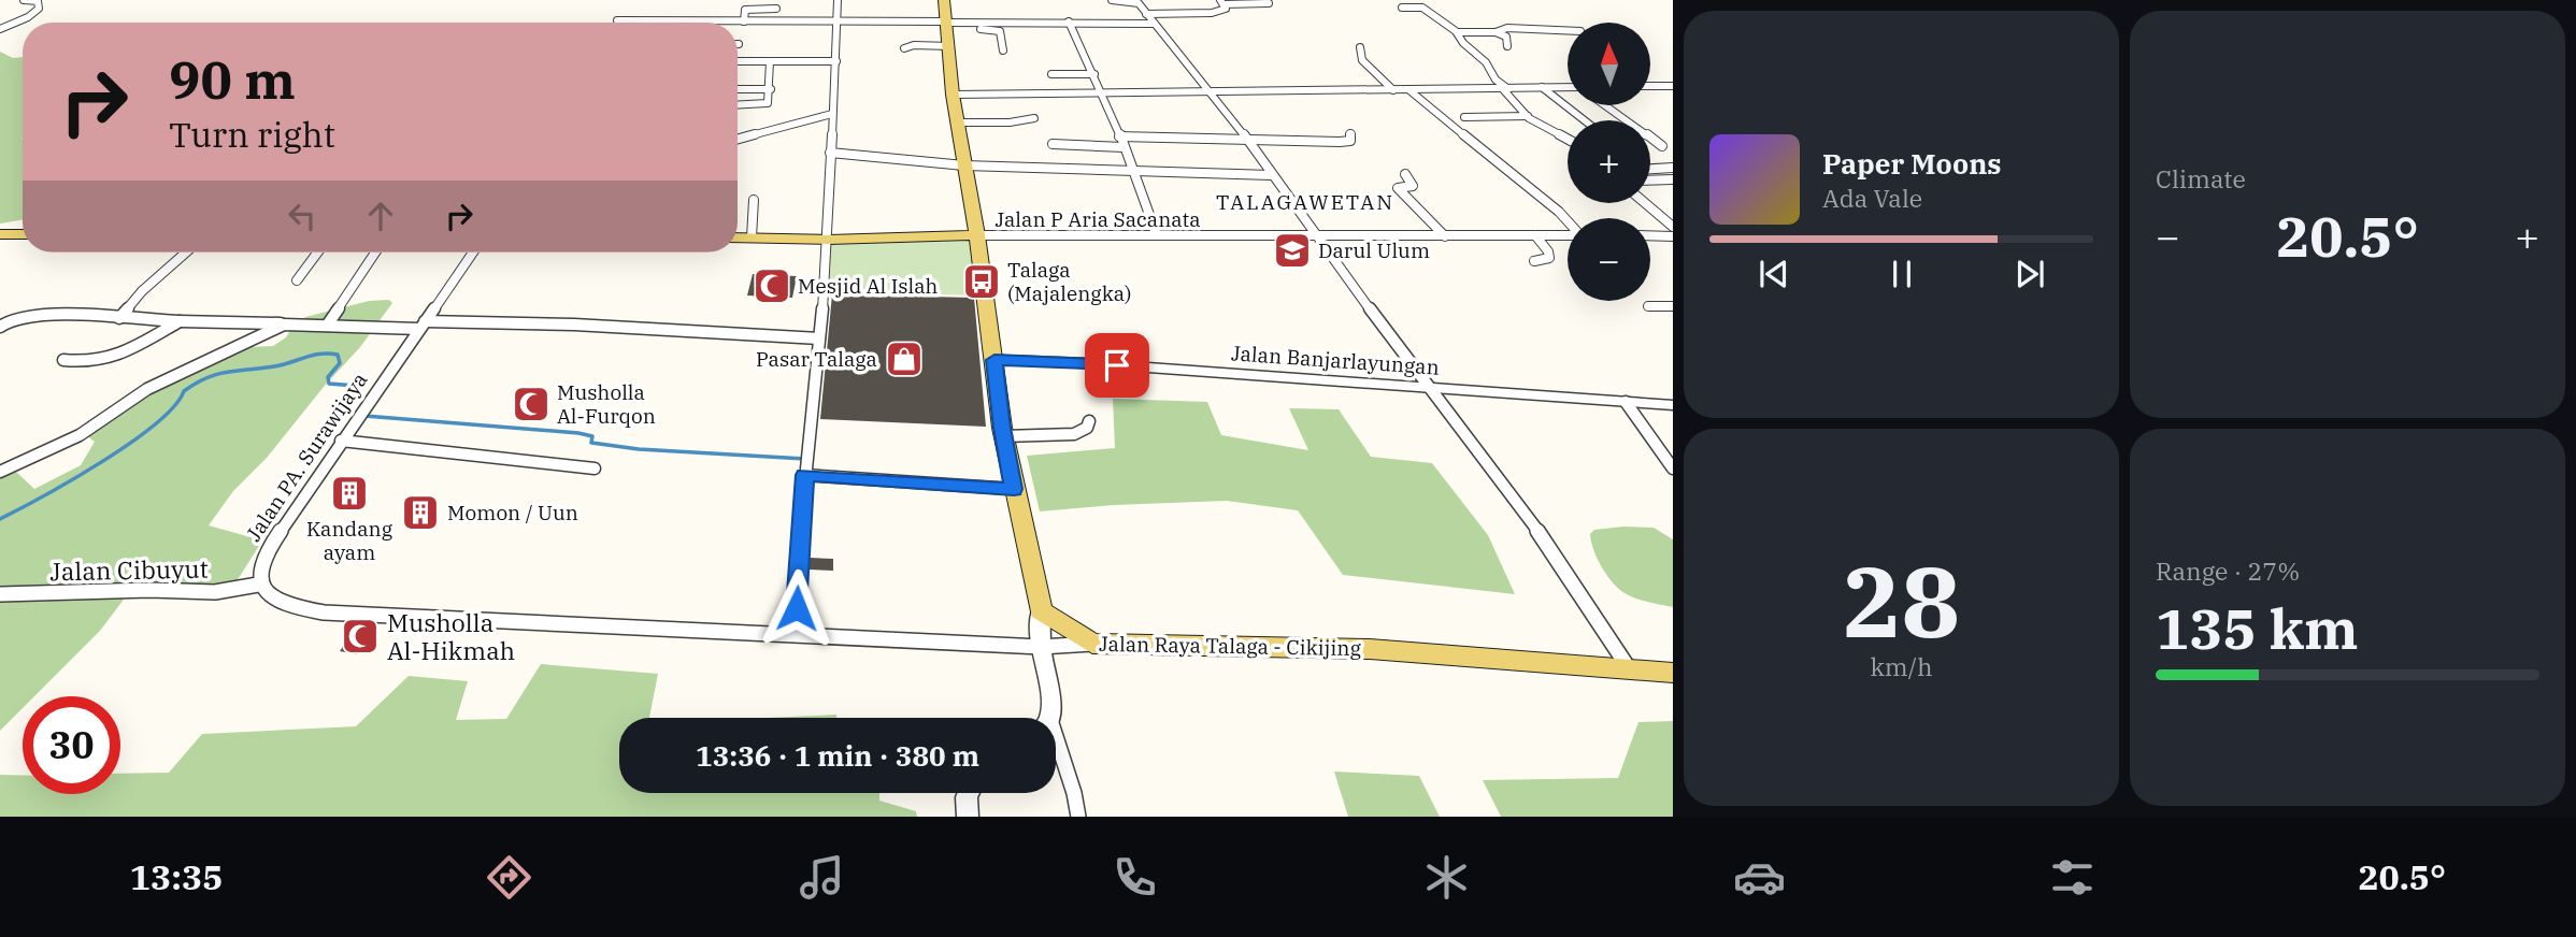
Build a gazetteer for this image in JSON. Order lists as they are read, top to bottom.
{
  "streets": {
    "main road": ["Jalan Raya Talaga - Cikijing"],
    "street": [
      "Jalan P Aria Sacanata",
      "Jalan Banjarlayungan",
      "Jalan PA. Surawijaya",
      "Jalan Cibuyut"
    ]
  },
  "crossings": [
    ["Jalan PA. Surawijaya", "Jalan Cibuyut"]
  ],
  "districts": ["TALAGAWETAN"],
  "places": {
    "school or university": ["Darul Ulum"],
    "bus stop": ["Talaga (Majalengka)"],
    "mosque": ["Mesjid Al Islah", "Musholla Al-Furqon", "Musholla Al-Hikmah"],
    "shop": ["Pasar Talaga"],
    "building": ["Kandang ayam", "Momon / Uun"]
  },
  "north": "top",
  "page": {
    "tile": [
      "Climate",
      ["28", "km/h"],
      ["Range · 27%", "135 km"]
    ],
    "map_buttons": ["+", "−"],
    "turn": ["90 m", "Turn right"],
    "song": ["Paper Moons", "Ada Vale"],
    "heat": ["−", "20.5°", "+"],
    "limit": "30",
    "trip": "13:36 · 1 min · 380 m",
    "tabs": ["13:35", "20.5°"]
  }
}
